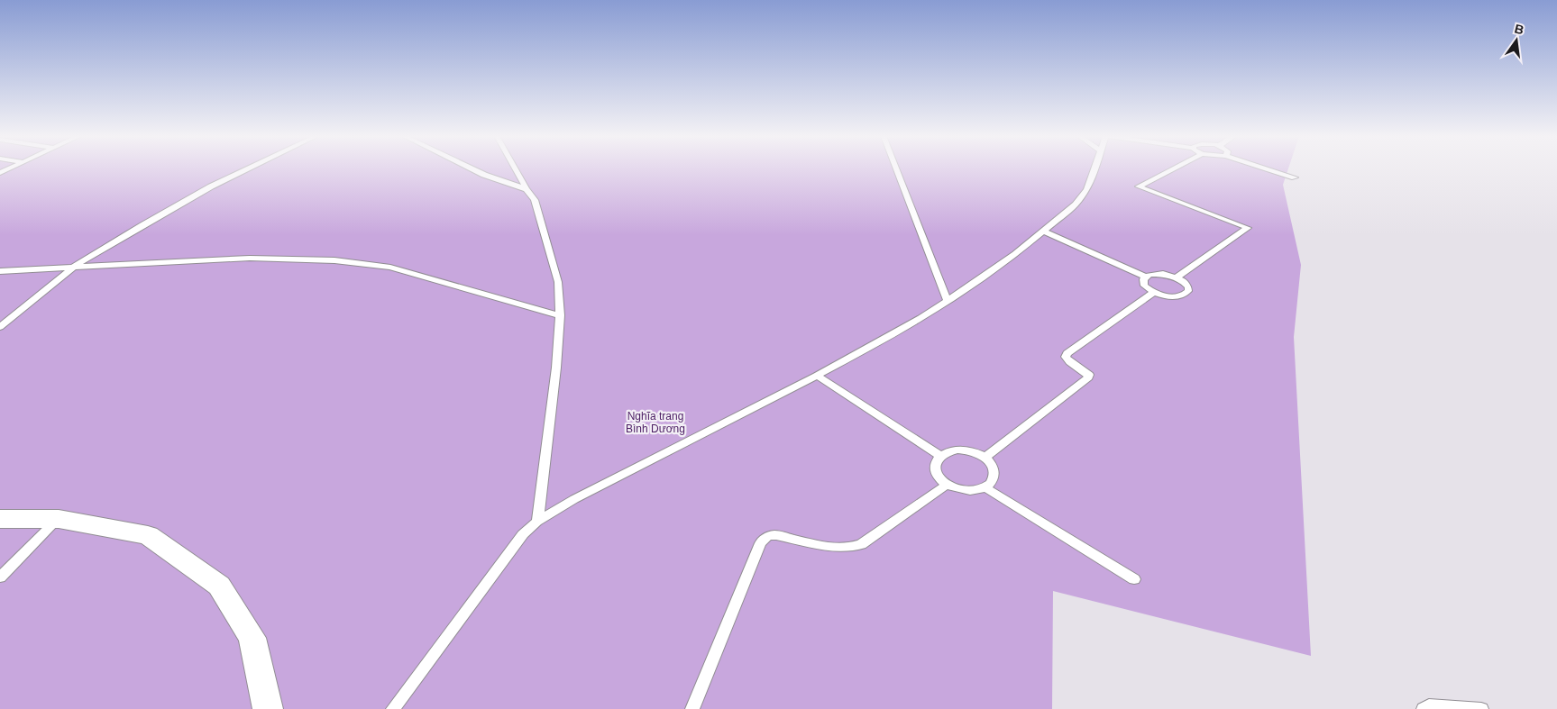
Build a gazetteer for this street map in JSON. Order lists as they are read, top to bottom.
{
  "parks": ["Nghĩa trang Bình Dương"],
  "north": "top"
}
